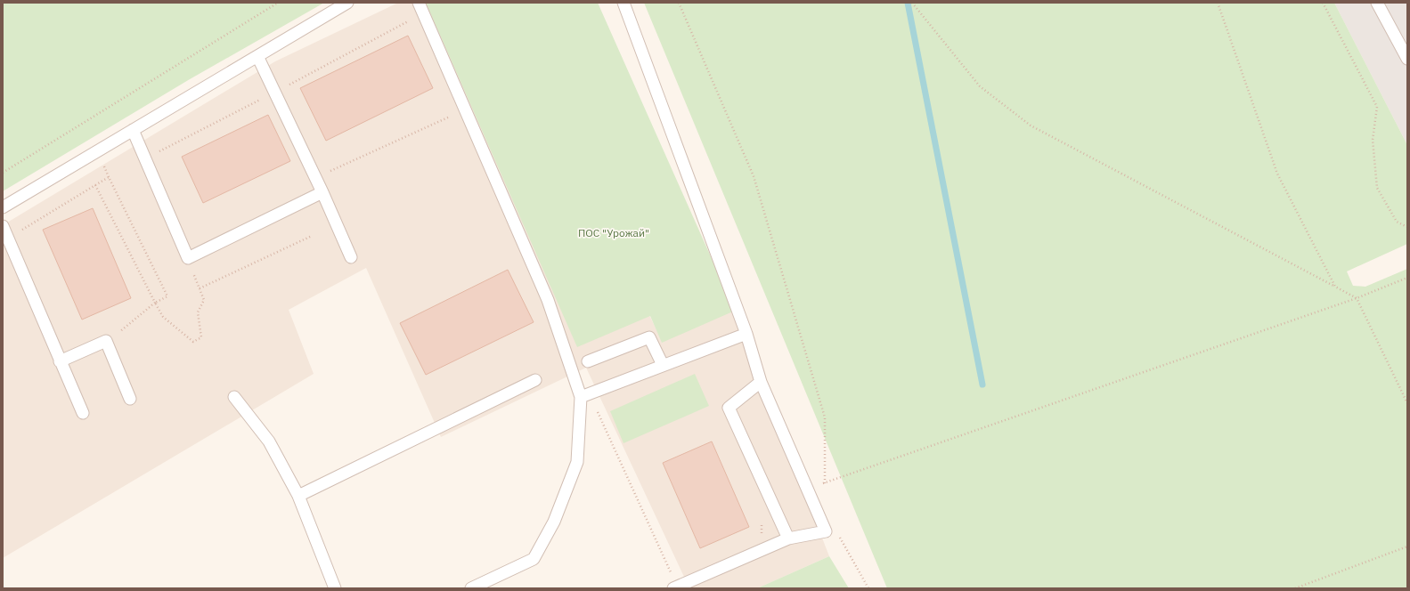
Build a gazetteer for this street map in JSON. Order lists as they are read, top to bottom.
{
  "parks": ["ПОС \"Урожай\""]
}
